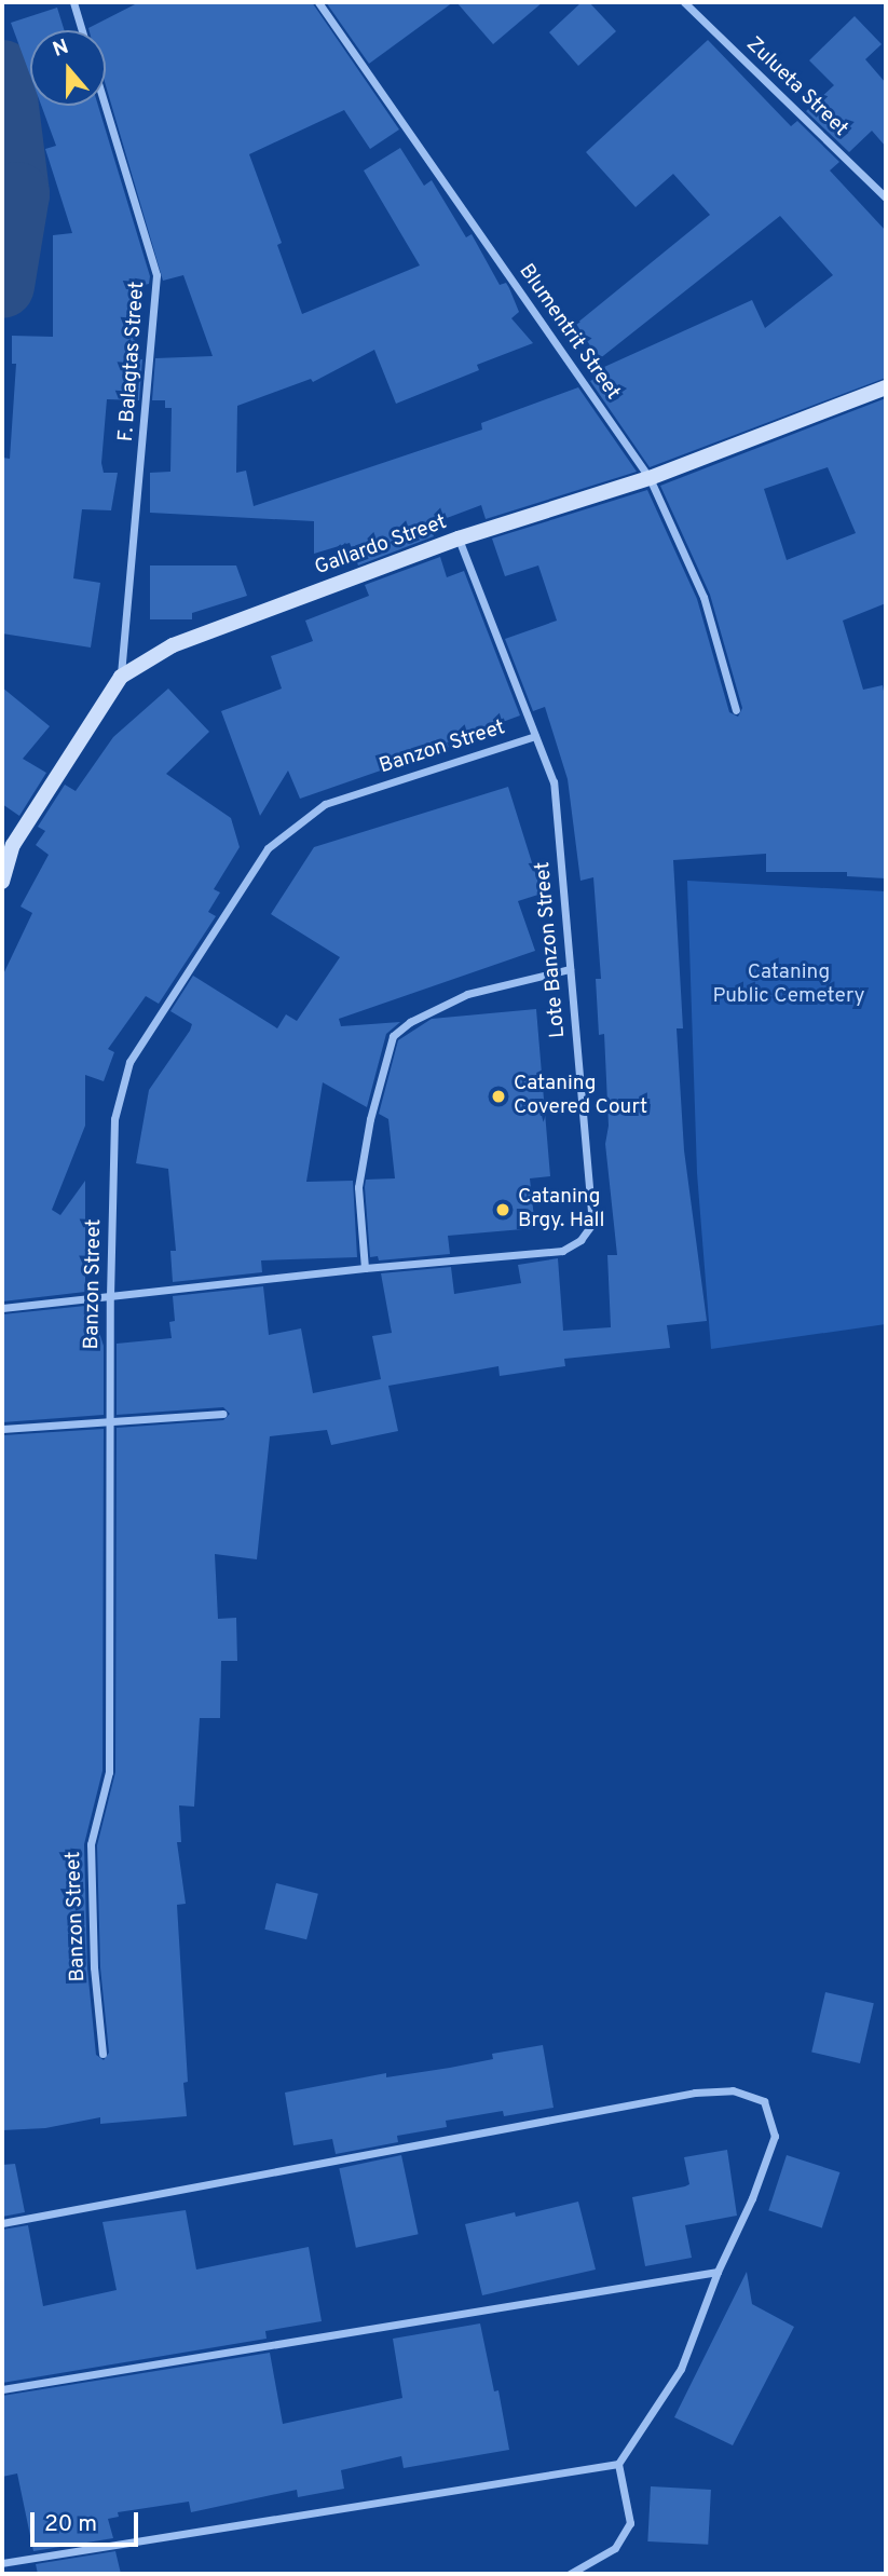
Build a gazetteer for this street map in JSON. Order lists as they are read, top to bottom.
{
  "streets": {
    "street": [
      "Zulueta Street",
      "Blumentrit Street",
      "F. Balagtas Street",
      "Gallardo Street",
      "Banzon Street",
      "Lote Banzon Street"
    ]
  },
  "crossings": [
    ["Blumentrit Street", "Gallardo Street"],
    ["F. Balagtas Street", "Gallardo Street"],
    ["Gallardo Street", "Lote Banzon Street"],
    ["Banzon Street", "Lote Banzon Street"]
  ],
  "parks": ["Cataning Public Cemetery"],
  "places": ["Cataning Covered Court", "Cataning Brgy. Hall"],
  "scale_bar": "20 m",
  "north": "top"
}
